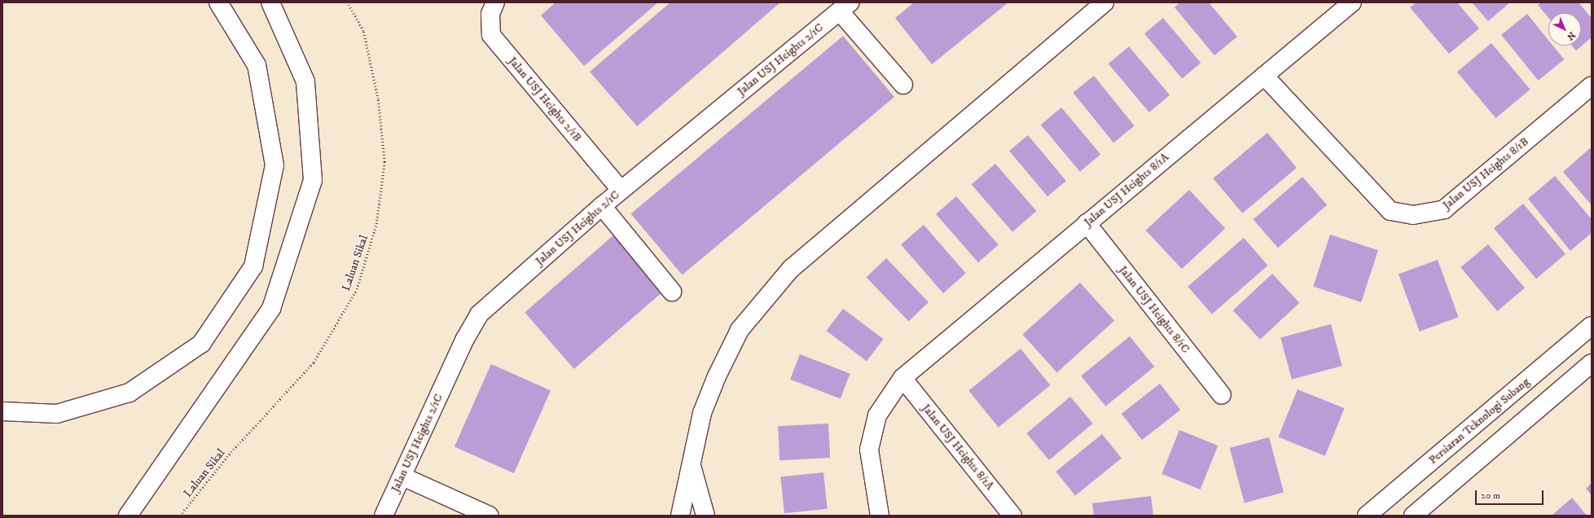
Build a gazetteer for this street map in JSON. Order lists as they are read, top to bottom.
{
  "streets": {
    "main road": [
      "Jalan USJ Heights 2/1C",
      "Jalan USJ Heights 2/1B",
      "Jalan USJ Heights 8/1B",
      "Jalan USJ Heights 8/1A",
      "Jalan USJ Heights 8/1C",
      "Persiaran Teknologi Subang"
    ],
    "path": ["Laluan Sikal"]
  },
  "crossings": [
    ["Jalan USJ Heights 2/1C", "Jalan USJ Heights 2/1B"],
    ["Jalan USJ Heights 8/1B", "Jalan USJ Heights 8/1A"],
    ["Jalan USJ Heights 8/1A", "Jalan USJ Heights 8/1C"]
  ],
  "scale_bar": "20 m",
  "north": "bottom right"
}
